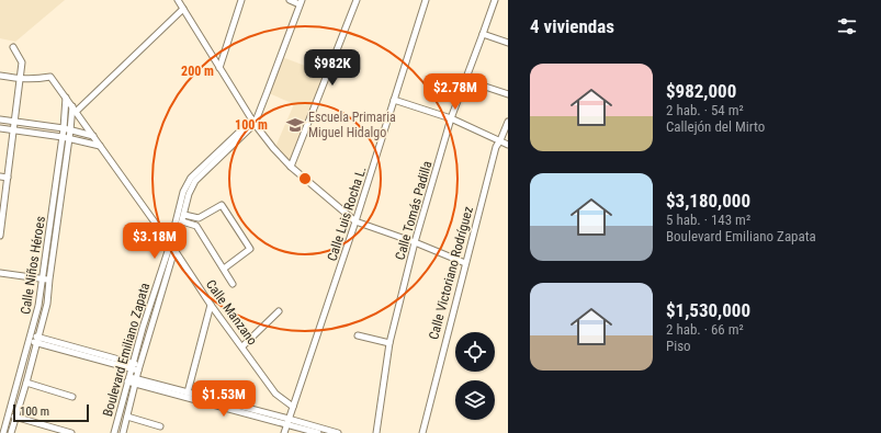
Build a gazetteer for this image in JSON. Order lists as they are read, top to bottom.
{
  "streets": {
    "street": [
      "Calle Tomás Padilla",
      "Calle Luis Rocha L.",
      "Calle Niños Héroes",
      "Calle Victoriano Rodríguez",
      "Calle Manzano",
      "Boulevard Emiliano Zapata"
    ]
  },
  "crossings": [
    ["Calle Luis Rocha L.", "Calle Manzano"],
    ["Calle Niños Héroes", "Calle Manzano"],
    ["Calle Manzano", "Boulevard Emiliano Zapata"]
  ],
  "places": {
    "school or university": ["Escuela Primaria Miguel Hidalgo"]
  },
  "scale_bar": "100 m",
  "page": {
    "heading": "4 viviendas",
    "price": [
      "$982K",
      "$2.78M",
      "$3.18M",
      "$1.53M"
    ],
    "list": [
      {
        "name": "$982,000",
        "note": "2 hab. · 54 m² · Callejón del Mirto"
      },
      {
        "name": "$3,180,000",
        "note": "5 hab. · 143 m² · Boulevard Emiliano Zapata"
      },
      {
        "name": "$1,530,000",
        "note": "2 hab. · 66 m² · Piso"
      }
    ],
    "scale": "100 m"
  },
  "rings": ["200 m", "100 m"]
}
